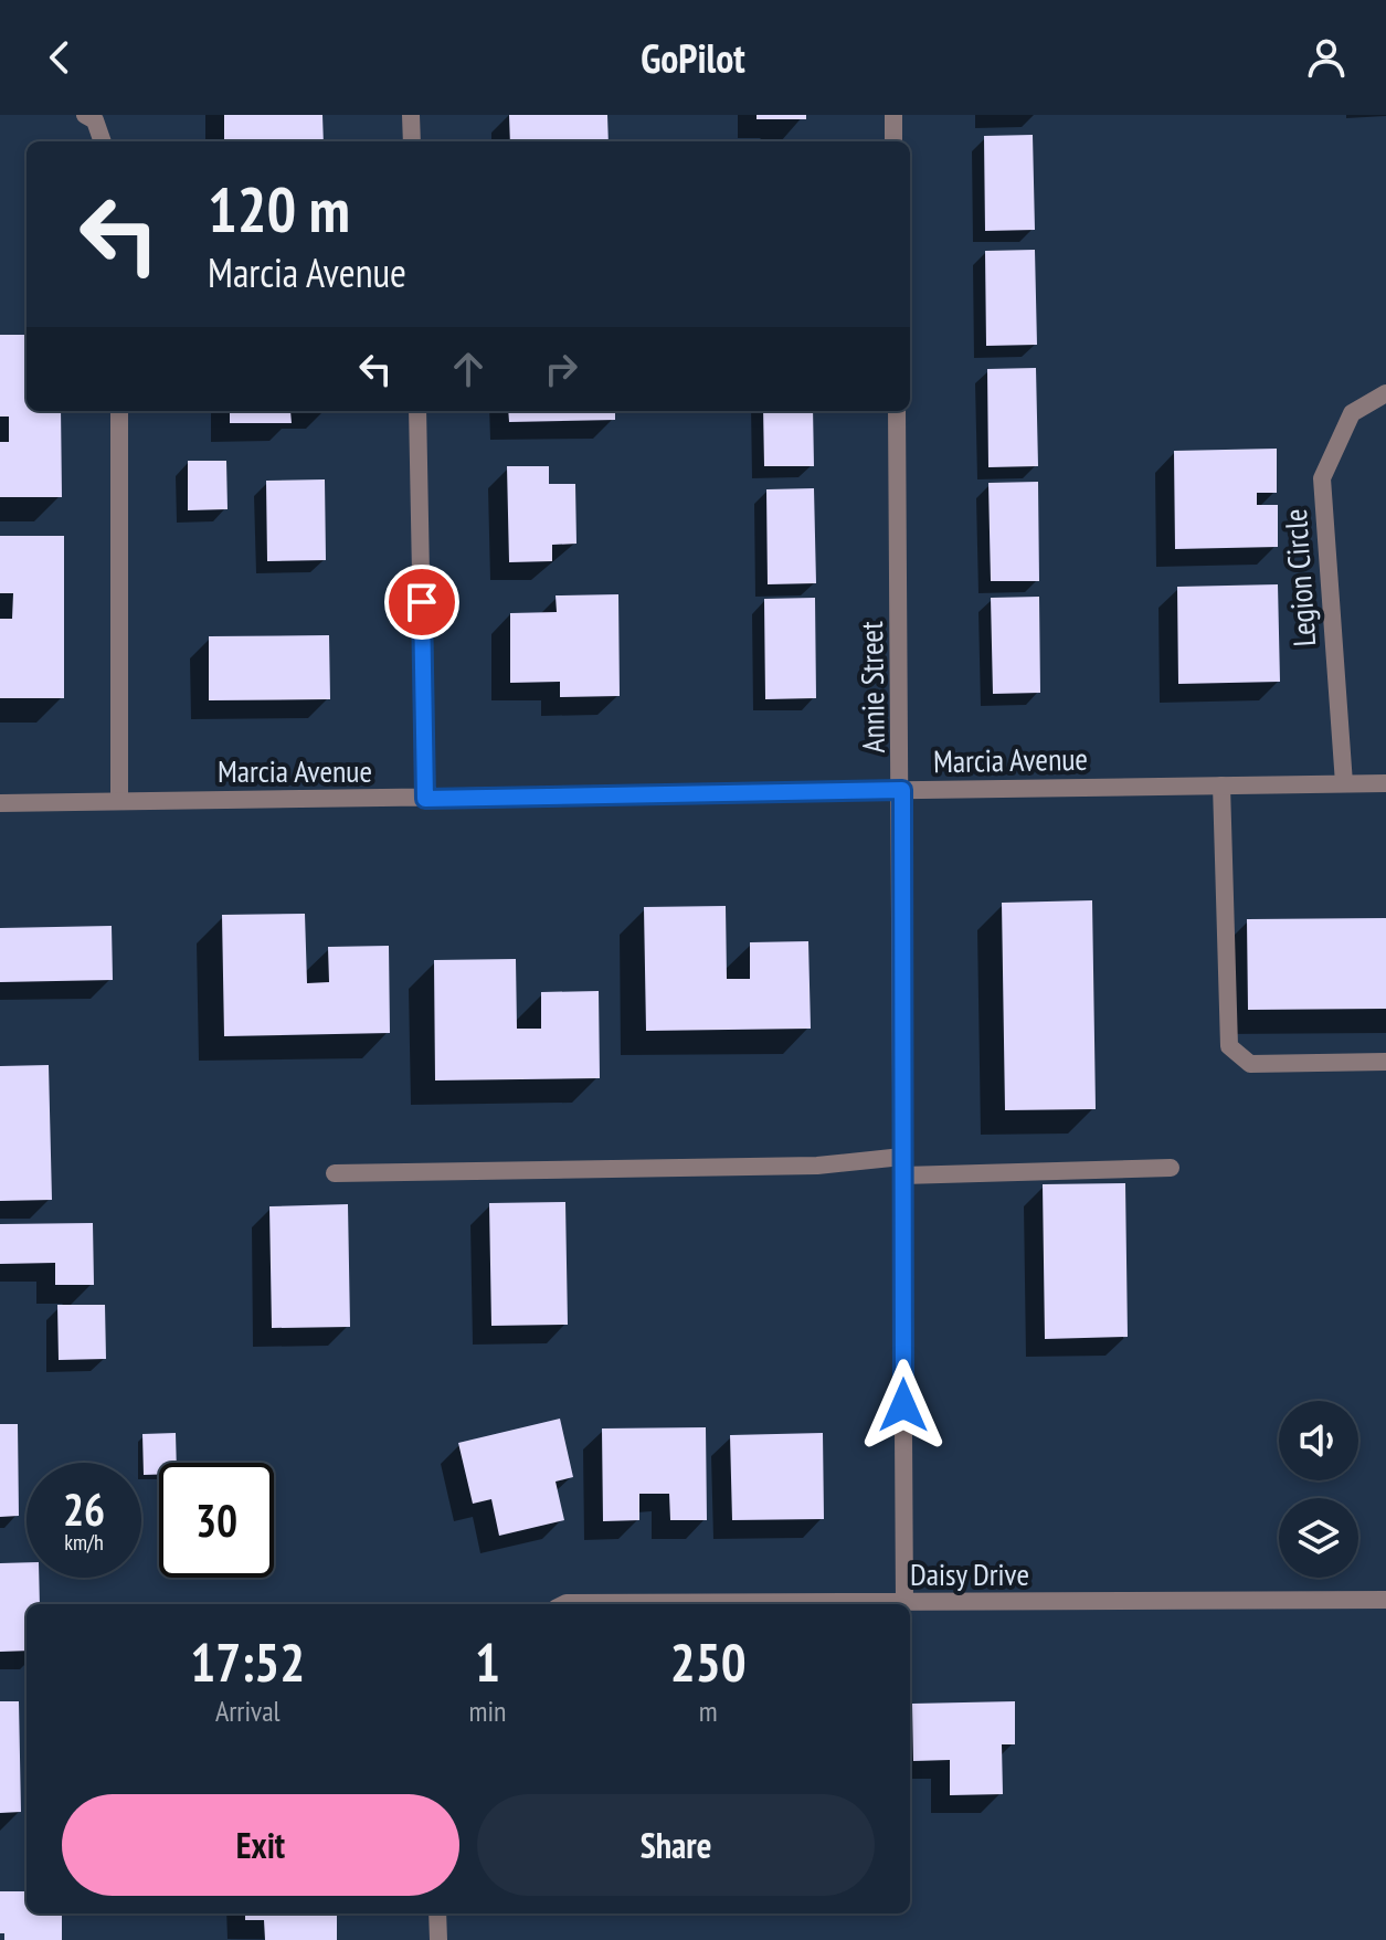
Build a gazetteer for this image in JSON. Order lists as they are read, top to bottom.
{
  "streets": {
    "street": [
      "Legion Circle",
      "Annie Street",
      "Marcia Avenue",
      "Daisy Drive"
    ]
  },
  "crossings": [
    ["Legion Circle", "Marcia Avenue"],
    ["Annie Street", "Marcia Avenue"],
    ["Annie Street", "Daisy Drive"]
  ],
  "page": {
    "header": "GoPilot",
    "turn": ["120 m", "Marcia Avenue"],
    "speed": "26 km/h",
    "limit": "30",
    "eta": [
      "17:52",
      "Arrival",
      "1",
      "min",
      "250",
      "m"
    ],
    "buttons": ["Exit", "Share"]
  }
}
